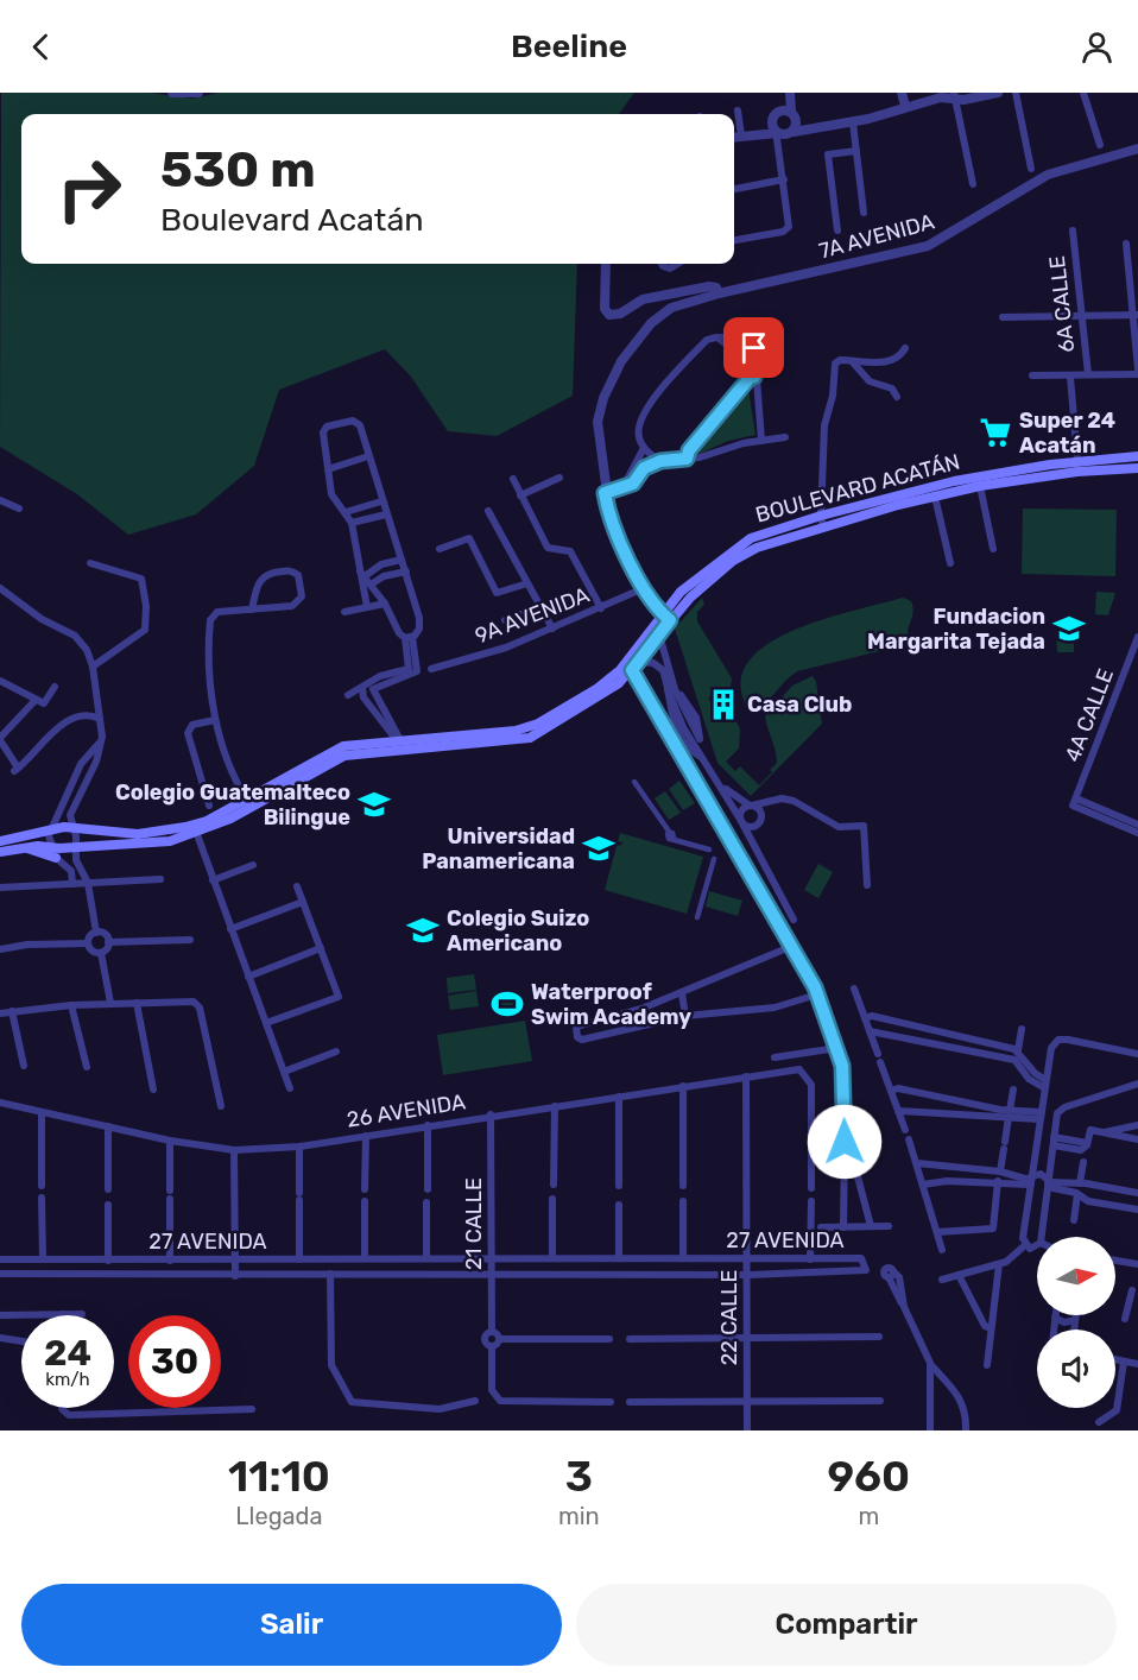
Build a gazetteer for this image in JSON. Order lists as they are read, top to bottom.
{
  "streets": {
    "main road": ["BOULEVARD ACATÁN"],
    "street": [
      "7A AVENIDA",
      "6A CALLE",
      "9A AVENIDA",
      "4A CALLE",
      "26 AVENIDA",
      "21 CALLE",
      "27 AVENIDA",
      "22 CALLE"
    ]
  },
  "crossings": [
    ["6A CALLE", "BOULEVARD ACATÁN"],
    ["26 AVENIDA", "21 CALLE"],
    ["26 AVENIDA", "22 CALLE"],
    ["21 CALLE", "27 AVENIDA"],
    ["27 AVENIDA", "22 CALLE"]
  ],
  "places": {
    "supermarket": ["Super 24 Acatán"],
    "school or university": [
      "Fundacion Margarita Tejada",
      "Colegio Guatemalteco Bilingue",
      "Universidad Panamericana",
      "Colegio Suizo Americano"
    ],
    "building": ["Casa Club"],
    "sports": ["Waterproof Swim Academy"]
  },
  "north": "right",
  "page": {
    "header": "Beeline",
    "turn": ["530 m", "Boulevard Acatán"],
    "speed": "24 km/h",
    "limit": "30",
    "eta": [
      "11:10",
      "Llegada",
      "3",
      "min",
      "960",
      "m"
    ],
    "buttons": ["Salir", "Compartir"]
  }
}
